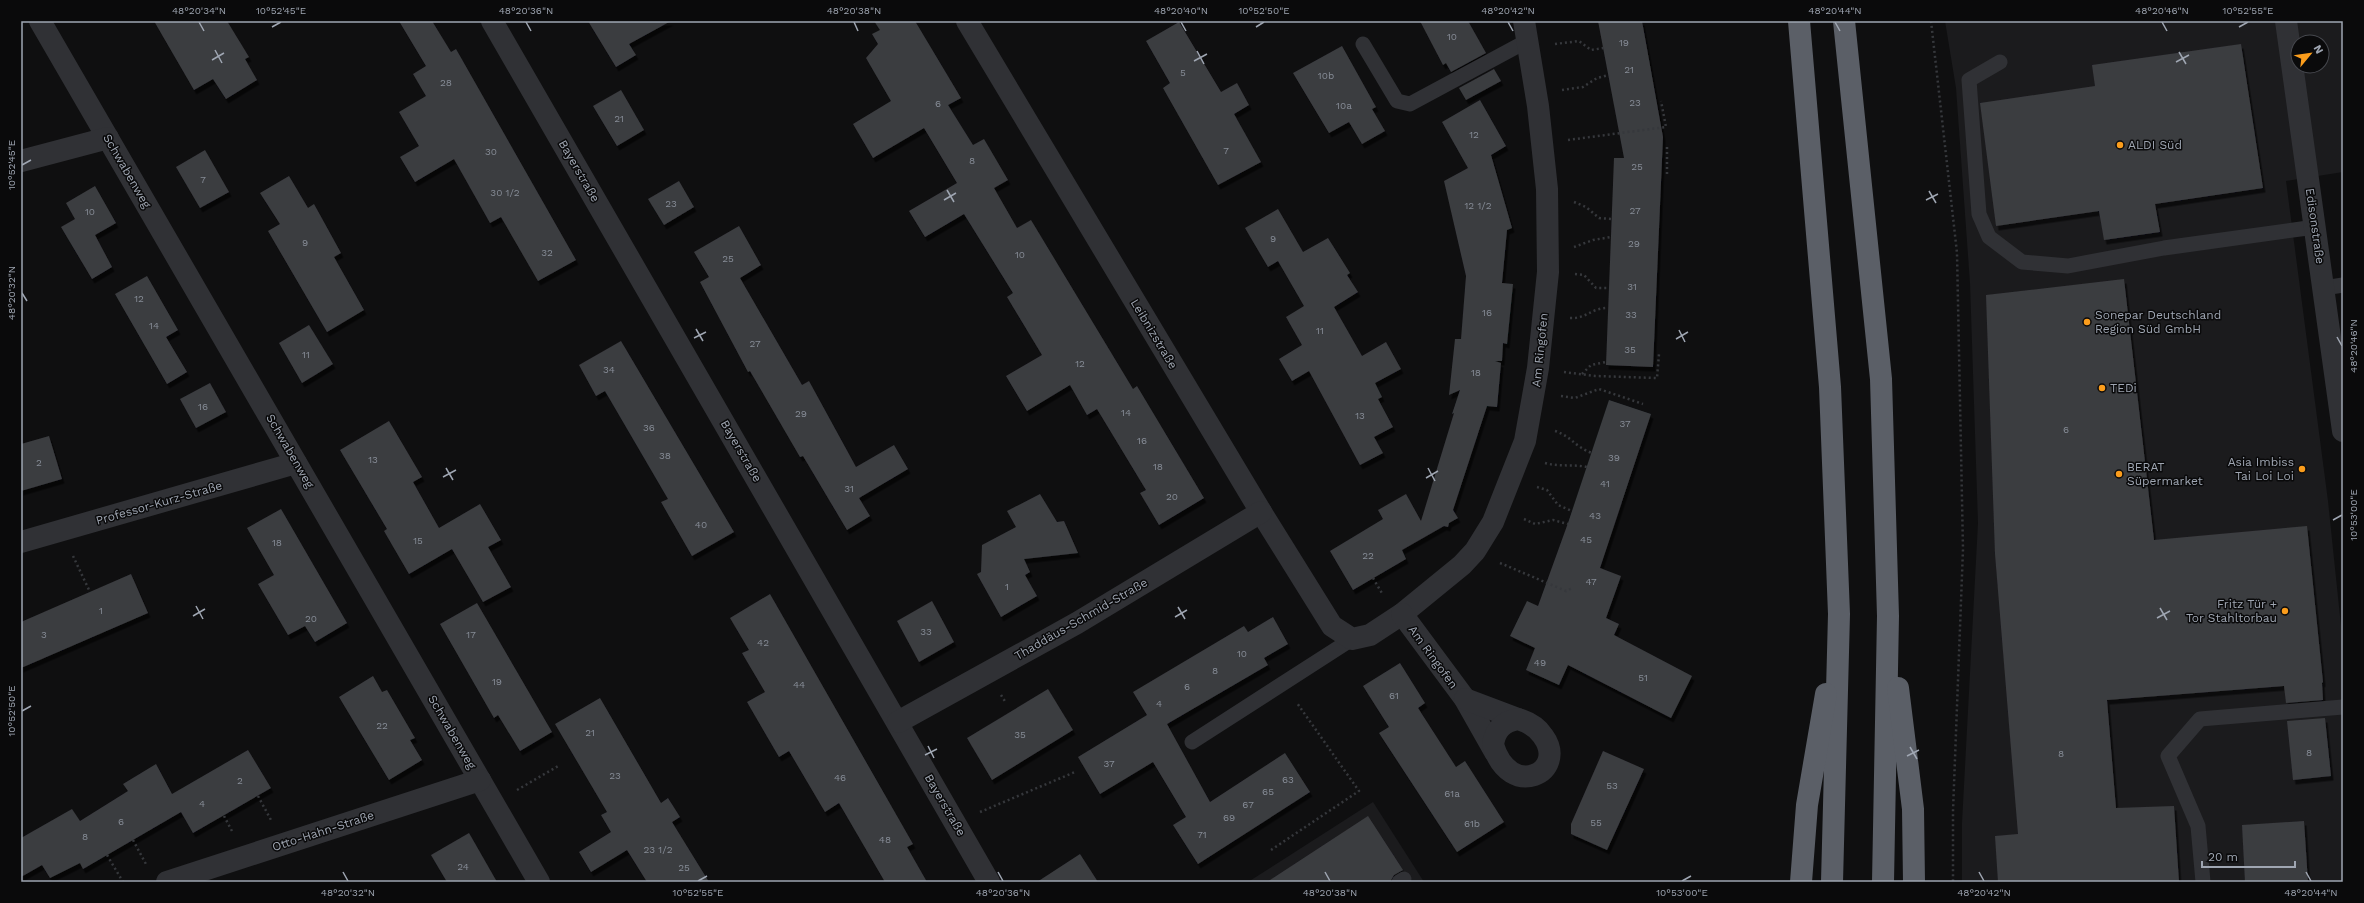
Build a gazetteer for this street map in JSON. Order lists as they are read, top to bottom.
{
  "streets": {
    "street": [
      "Schwabenweg",
      "Bayerstraße",
      "Edisonstraße",
      "Leibnizstraße",
      "Am Ringofen",
      "Professor-Kurz-Straße",
      "Thaddäus-Schmid-Straße",
      "Otto-Hahn-Straße"
    ]
  },
  "crossings": [
    ["Schwabenweg", "Professor-Kurz-Straße"],
    ["Schwabenweg", "Otto-Hahn-Straße"],
    ["Bayerstraße", "Thaddäus-Schmid-Straße"],
    ["Leibnizstraße", "Am Ringofen"],
    ["Leibnizstraße", "Thaddäus-Schmid-Straße"]
  ],
  "places": [
    "ALDI Süd",
    "Sonepar Deutschland Region Süd GmbH",
    "TEDi",
    "Asia Imbiss Tai Loi Loi",
    "BERAT Süpermarket",
    "Fritz Tür + Tor Stahltorbau"
  ],
  "house_numbers": [
    "10",
    "19",
    "21",
    "5",
    "10b",
    "28",
    "23",
    "6",
    "10a",
    "21",
    "12",
    "7",
    "30",
    "8",
    "25",
    "7",
    "30 1/2",
    "23",
    "12 1/2",
    "27",
    "10",
    "9",
    "9",
    "29",
    "32",
    "10",
    "25",
    "31",
    "12",
    "16",
    "33",
    "14",
    "11",
    "27",
    "35",
    "11",
    "12",
    "34",
    "18",
    "16",
    "14",
    "29",
    "13",
    "37",
    "36",
    "6",
    "16",
    "38",
    "39",
    "13",
    "2",
    "18",
    "41",
    "31",
    "20",
    "43",
    "40",
    "45",
    "15",
    "18",
    "22",
    "47",
    "1",
    "1",
    "20",
    "33",
    "3",
    "17",
    "42",
    "10",
    "49",
    "8",
    "51",
    "19",
    "44",
    "6",
    "61",
    "4",
    "22",
    "21",
    "35",
    "8",
    "8",
    "37",
    "23",
    "46",
    "63",
    "2",
    "53",
    "65",
    "61a",
    "4",
    "67",
    "69",
    "6",
    "55",
    "61b",
    "71",
    "8",
    "48",
    "23 1/2",
    "24",
    "25"
  ],
  "scale_bar": "20 m",
  "north": "top right",
  "coordinates": [
    "48°20'34\"N",
    "10°52'45\"E",
    "48°20'36\"N",
    "48°20'38\"N",
    "48°20'40\"N",
    "10°52'50\"E",
    "48°20'42\"N",
    "48°20'44\"N",
    "48°20'46\"N",
    "10°52'55\"E",
    "48°20'32\"N",
    "10°53'00\"E"
  ]
}
